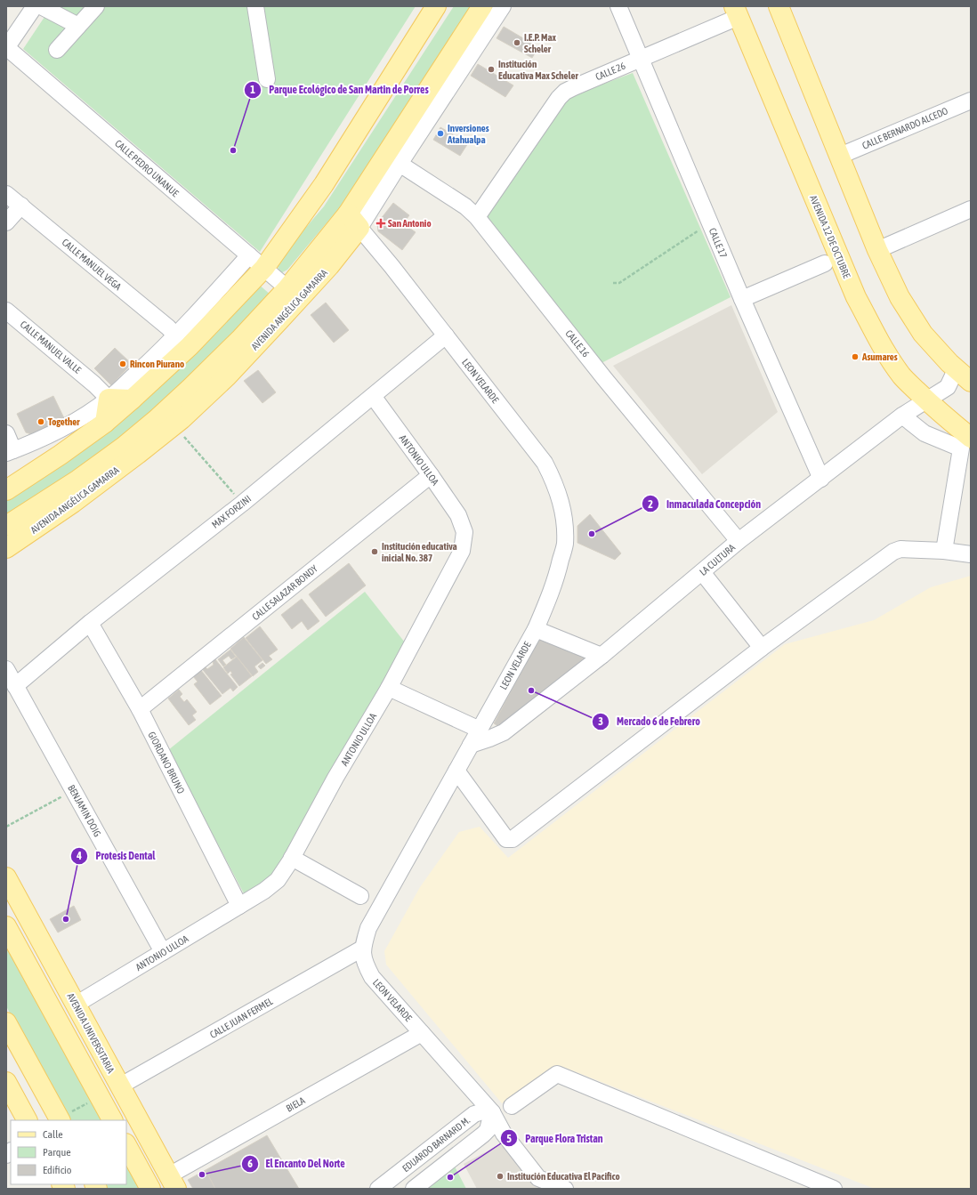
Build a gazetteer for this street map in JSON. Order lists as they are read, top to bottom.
{
  "streets": {
    "main road": ["AVENIDA 12 DE OCTUBRE", "AVENIDA ANGÉLICA GAMARRA", "AVENIDA UNIVERSITARIA"],
    "street": [
      "CALLE 26",
      "CALLE BERNARDO ALCEDO",
      "CALLE PEDRO UNANUE",
      "CALLE 17",
      "CALLE MANUEL VEGA",
      "CALLE 16",
      "CALLE MANUEL VALLE",
      "LEON VELARDE",
      "ANTONIO ULLOA",
      "MAX FORZINI",
      "LA CULTURA",
      "CALLE SALAZAR BONDY",
      "GIORDANO BRUNO",
      "BENJAMIN DOIG",
      "CALLE JUAN FERMEL",
      "BIELA",
      "EDUARDO BARNARD M."
    ]
  },
  "crossings": [
    ["CALLE 26", "AVENIDA 12 DE OCTUBRE"],
    ["CALLE 26", "CALLE 17"],
    ["CALLE 26", "CALLE 16"],
    ["CALLE PEDRO UNANUE", "AVENIDA ANGÉLICA GAMARRA"],
    ["AVENIDA 12 DE OCTUBRE", "LA CULTURA"],
    ["CALLE 17", "LA CULTURA"],
    ["AVENIDA ANGÉLICA GAMARRA", "CALLE 16"],
    ["AVENIDA ANGÉLICA GAMARRA", "LEON VELARDE"],
    ["CALLE 16", "LA CULTURA"],
    ["LEON VELARDE", "MAX FORZINI"],
    ["LEON VELARDE", "LA CULTURA"],
    ["LEON VELARDE", "CALLE JUAN FERMEL"],
    ["LEON VELARDE", "BIELA"],
    ["LEON VELARDE", "EDUARDO BARNARD M."],
    ["ANTONIO ULLOA", "MAX FORZINI"],
    ["ANTONIO ULLOA", "CALLE SALAZAR BONDY"],
    ["ANTONIO ULLOA", "GIORDANO BRUNO"],
    ["ANTONIO ULLOA", "BENJAMIN DOIG"],
    ["ANTONIO ULLOA", "AVENIDA UNIVERSITARIA"],
    ["MAX FORZINI", "GIORDANO BRUNO"],
    ["MAX FORZINI", "BENJAMIN DOIG"],
    ["CALLE SALAZAR BONDY", "GIORDANO BRUNO"],
    ["CALLE JUAN FERMEL", "AVENIDA UNIVERSITARIA"],
    ["AVENIDA UNIVERSITARIA", "BIELA"]
  ],
  "places": {
    "other": [
      "I.E.P. Max Scheler",
      "Institución Educativa Max Scheler",
      "Inversiones Atahualpa",
      "Parque Ecológico de San Martin de Porres",
      "Asumares",
      "Rincon Piurano",
      "Together",
      "Inmaculada Concepción",
      "Institución educativa inicial No. 387",
      "Mercado 6 de Febrero",
      "Protesis Dental",
      "El Encanto Del Norte",
      "Institución Educativa El Pacifico",
      "Parque Flora Tristan"
    ],
    "health": ["San Antonio"]
  },
  "legend": ["Calle", "Parque", "Edificio"]
}
